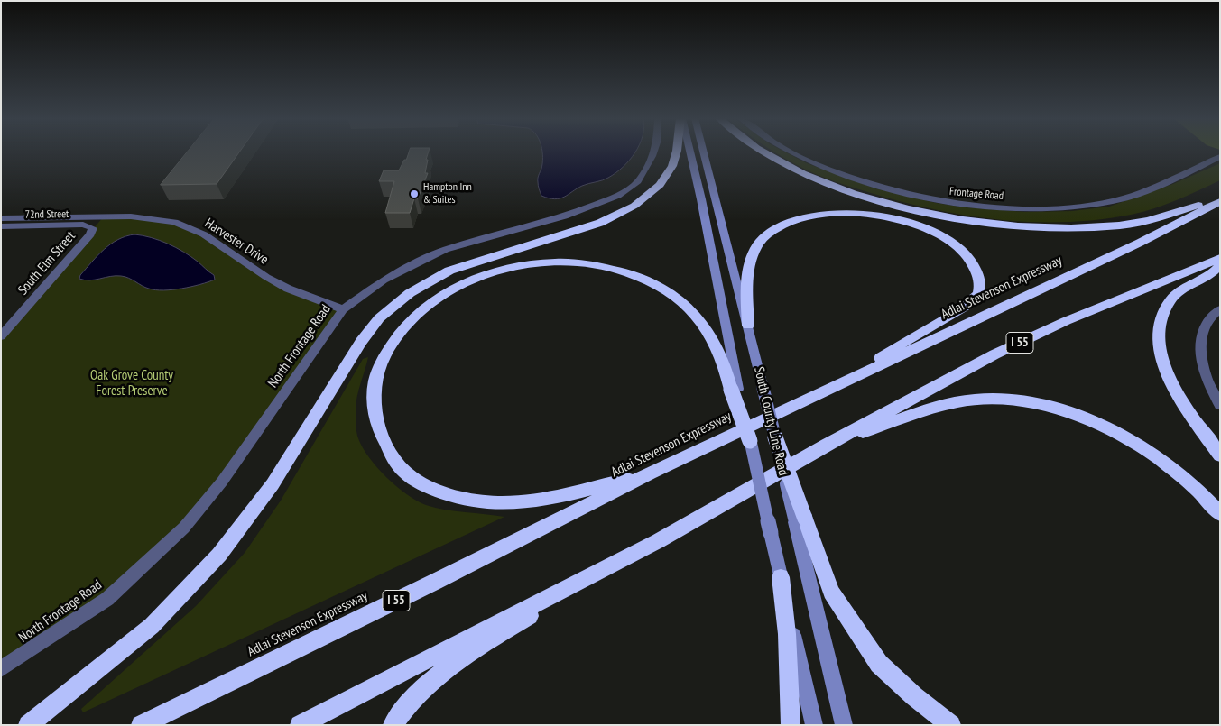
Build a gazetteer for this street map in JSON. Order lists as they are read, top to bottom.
{
  "streets": {
    "highway": ["Adlai Stevenson Expressway", "I 55"],
    "main road": ["South County Line Road"],
    "street": [
      "Frontage Road",
      "72nd Street",
      "Harvester Drive",
      "South Elm Street",
      "North Frontage Road"
    ]
  },
  "crossings": [
    ["72nd Street", "South Elm Street"],
    ["Harvester Drive", "North Frontage Road"]
  ],
  "parks": ["Oak Grove County Forest Preserve"],
  "places": ["Hampton Inn & Suites"]
}
